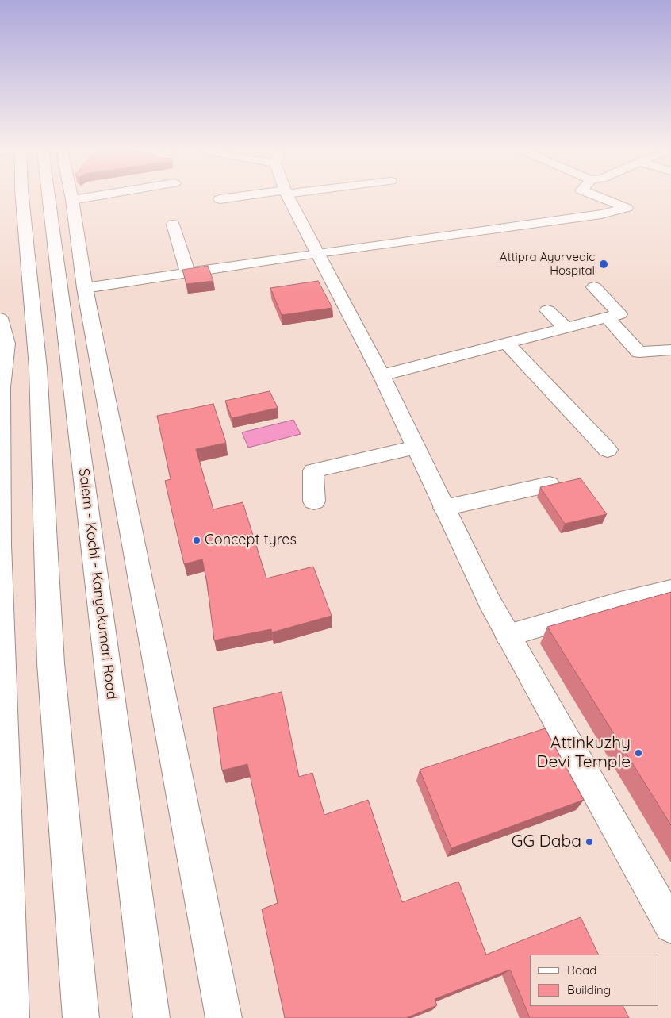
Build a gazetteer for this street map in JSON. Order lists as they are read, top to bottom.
{
  "streets": {
    "main road": ["Salem - Kochi - Kanyakumari Road"]
  },
  "places": [
    "Attipra Ayurvedic Hospital",
    "Concept tyres",
    "Attinkuzhy Devi Temple",
    "GG Daba"
  ],
  "legend": ["Road", "Building"]
}
